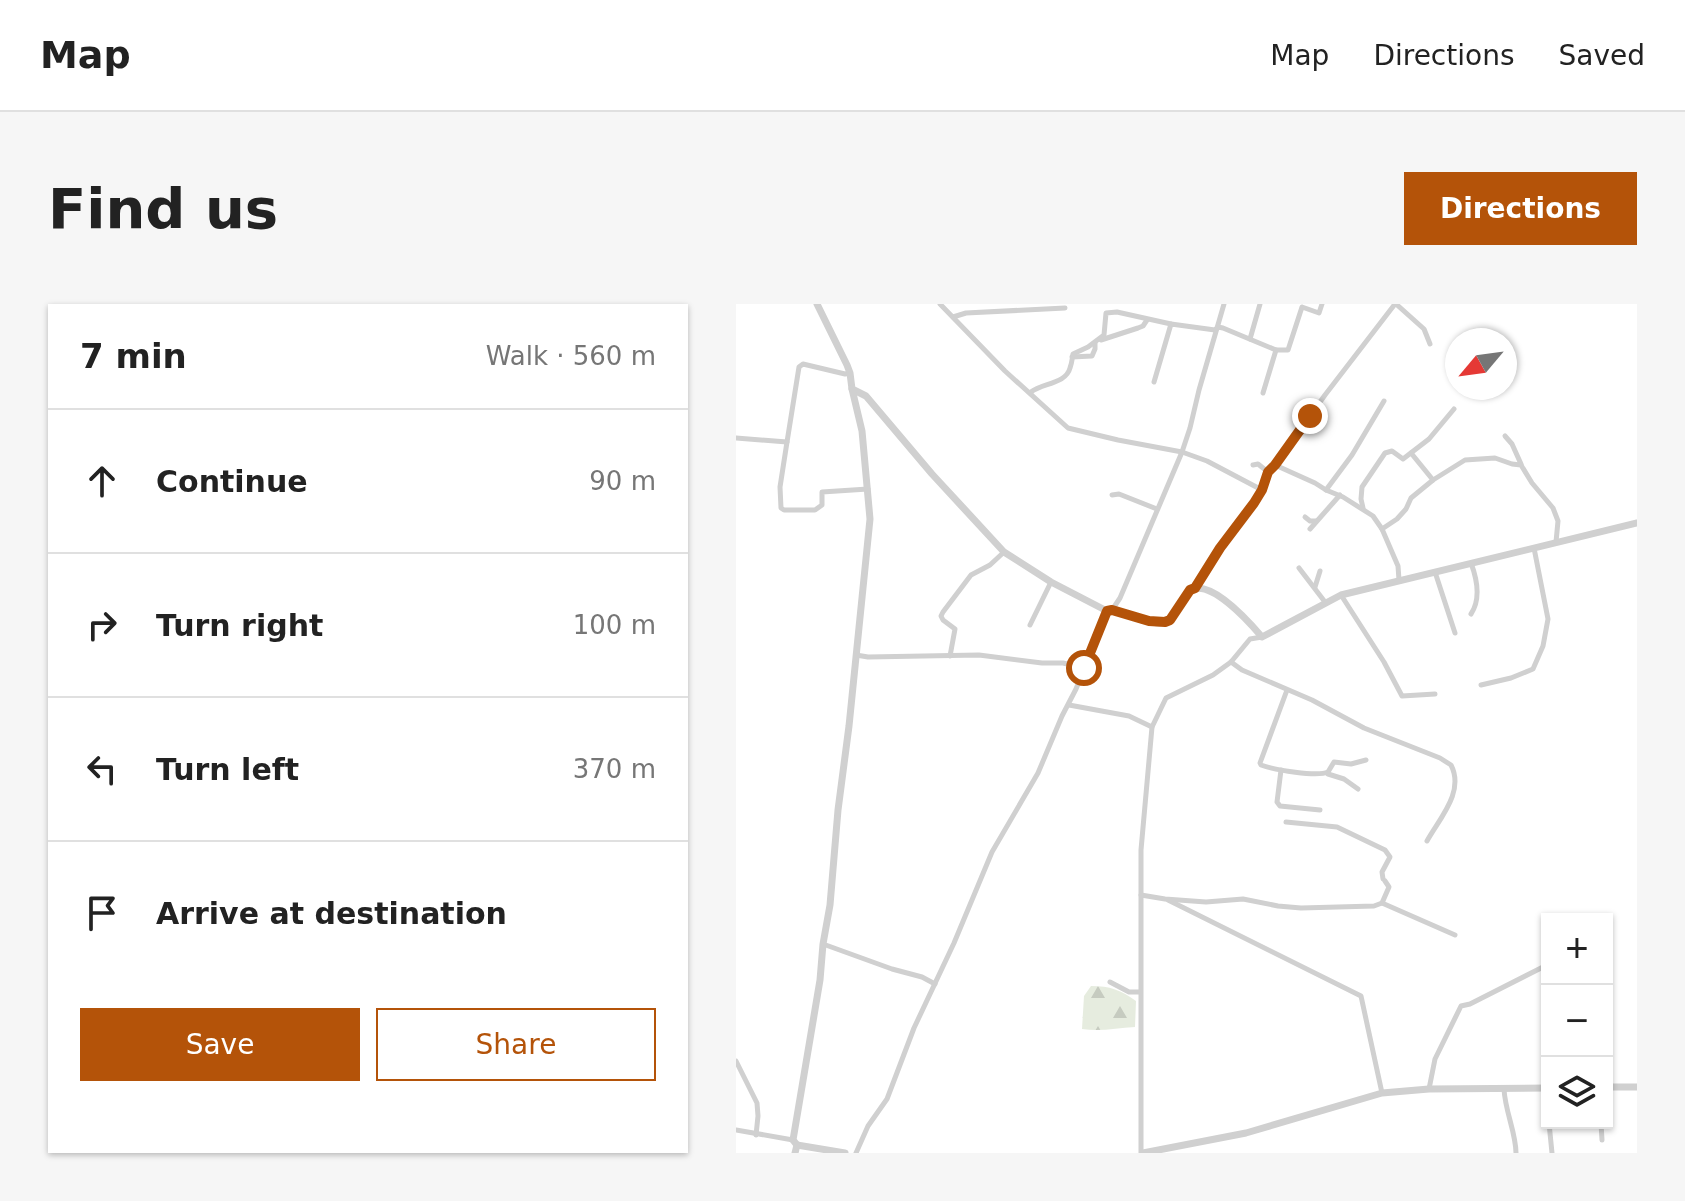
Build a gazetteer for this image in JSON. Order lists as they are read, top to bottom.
{
  "north": "bottom left",
  "page": {
    "header": "Map",
    "nav": ["Map", "Directions", "Saved"],
    "buttons": [
      "Directions",
      ["Save", "Share"]
    ],
    "title": "Find us",
    "heading": ["7 min", "Walk · 560 m"],
    "list": [
      ["Continue", "90 m"],
      ["Turn right", "100 m"],
      ["Turn left", "370 m"],
      "Arrive at destination"
    ],
    "map_buttons": ["+", "−"]
  }
}
